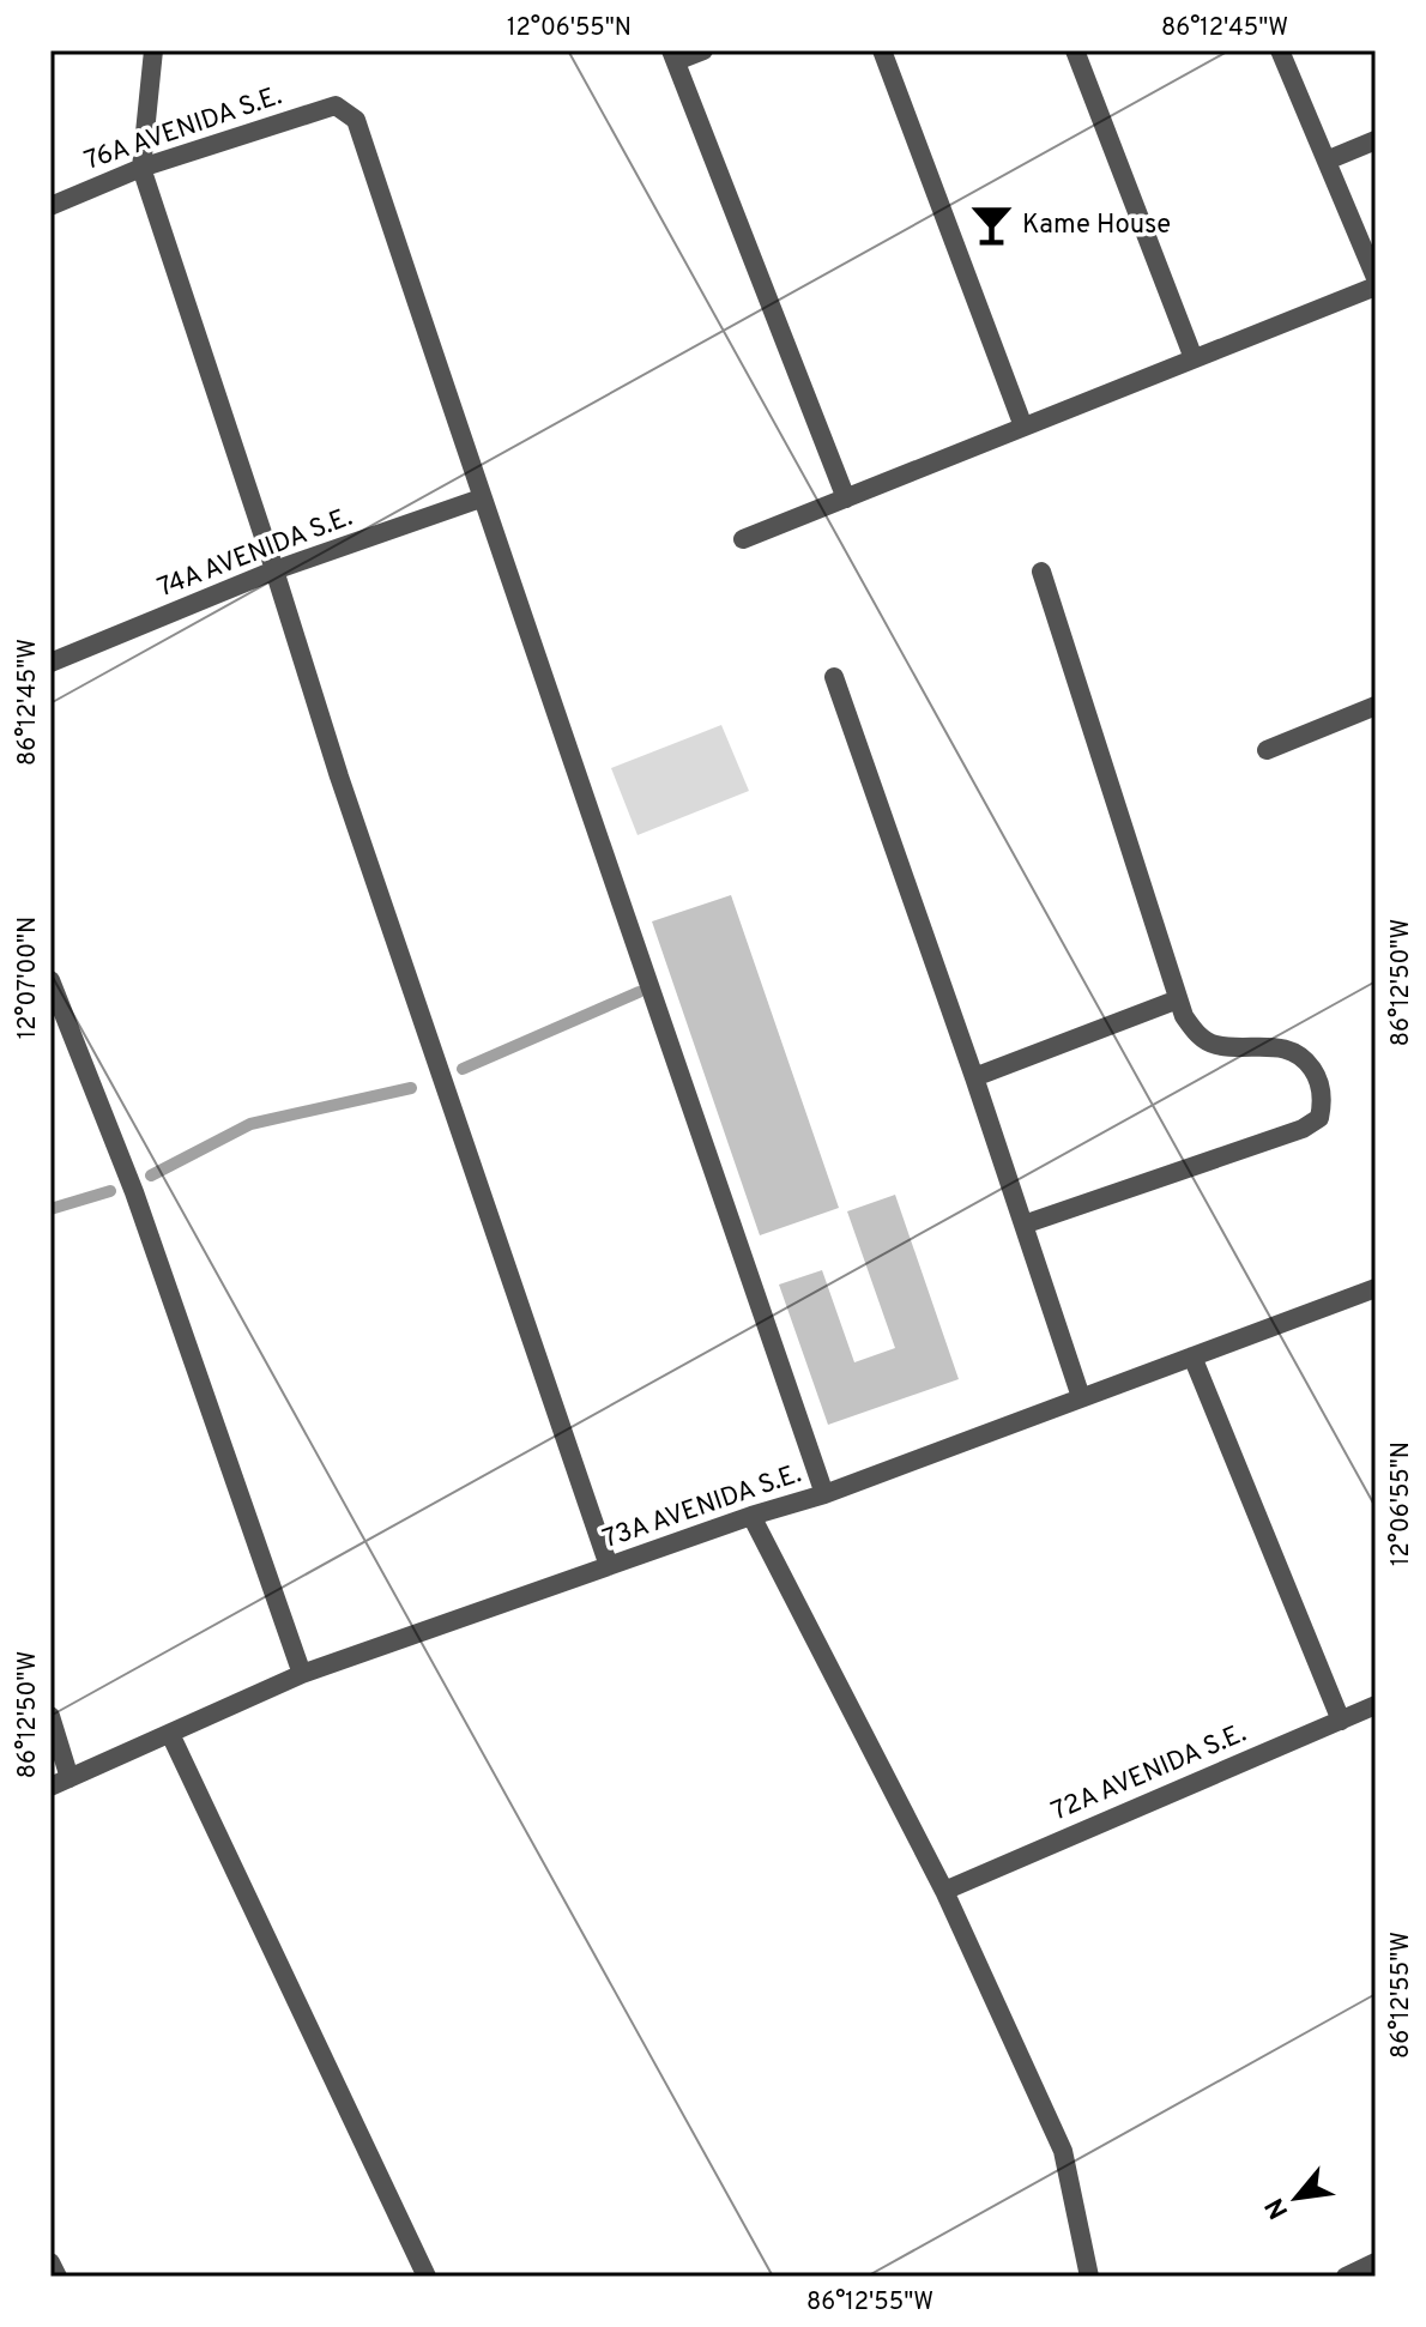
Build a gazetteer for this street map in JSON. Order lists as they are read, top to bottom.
{
  "streets": {
    "street": [
      "76A AVENIDA S.E.",
      "74A AVENIDA S.E.",
      "73A AVENIDA S.E.",
      "72A AVENIDA S.E."
    ]
  },
  "crossings": [
    ["76A AVENIDA S.E.", "74A AVENIDA S.E."]
  ],
  "places": {
    "bar": ["Kame House"]
  },
  "north": "bottom left",
  "coordinates": [
    "12°06'55\"N",
    "86°12'45\"W",
    "12°07'00\"N",
    "86°12'50\"W",
    "86°12'55\"W"
  ]
}
